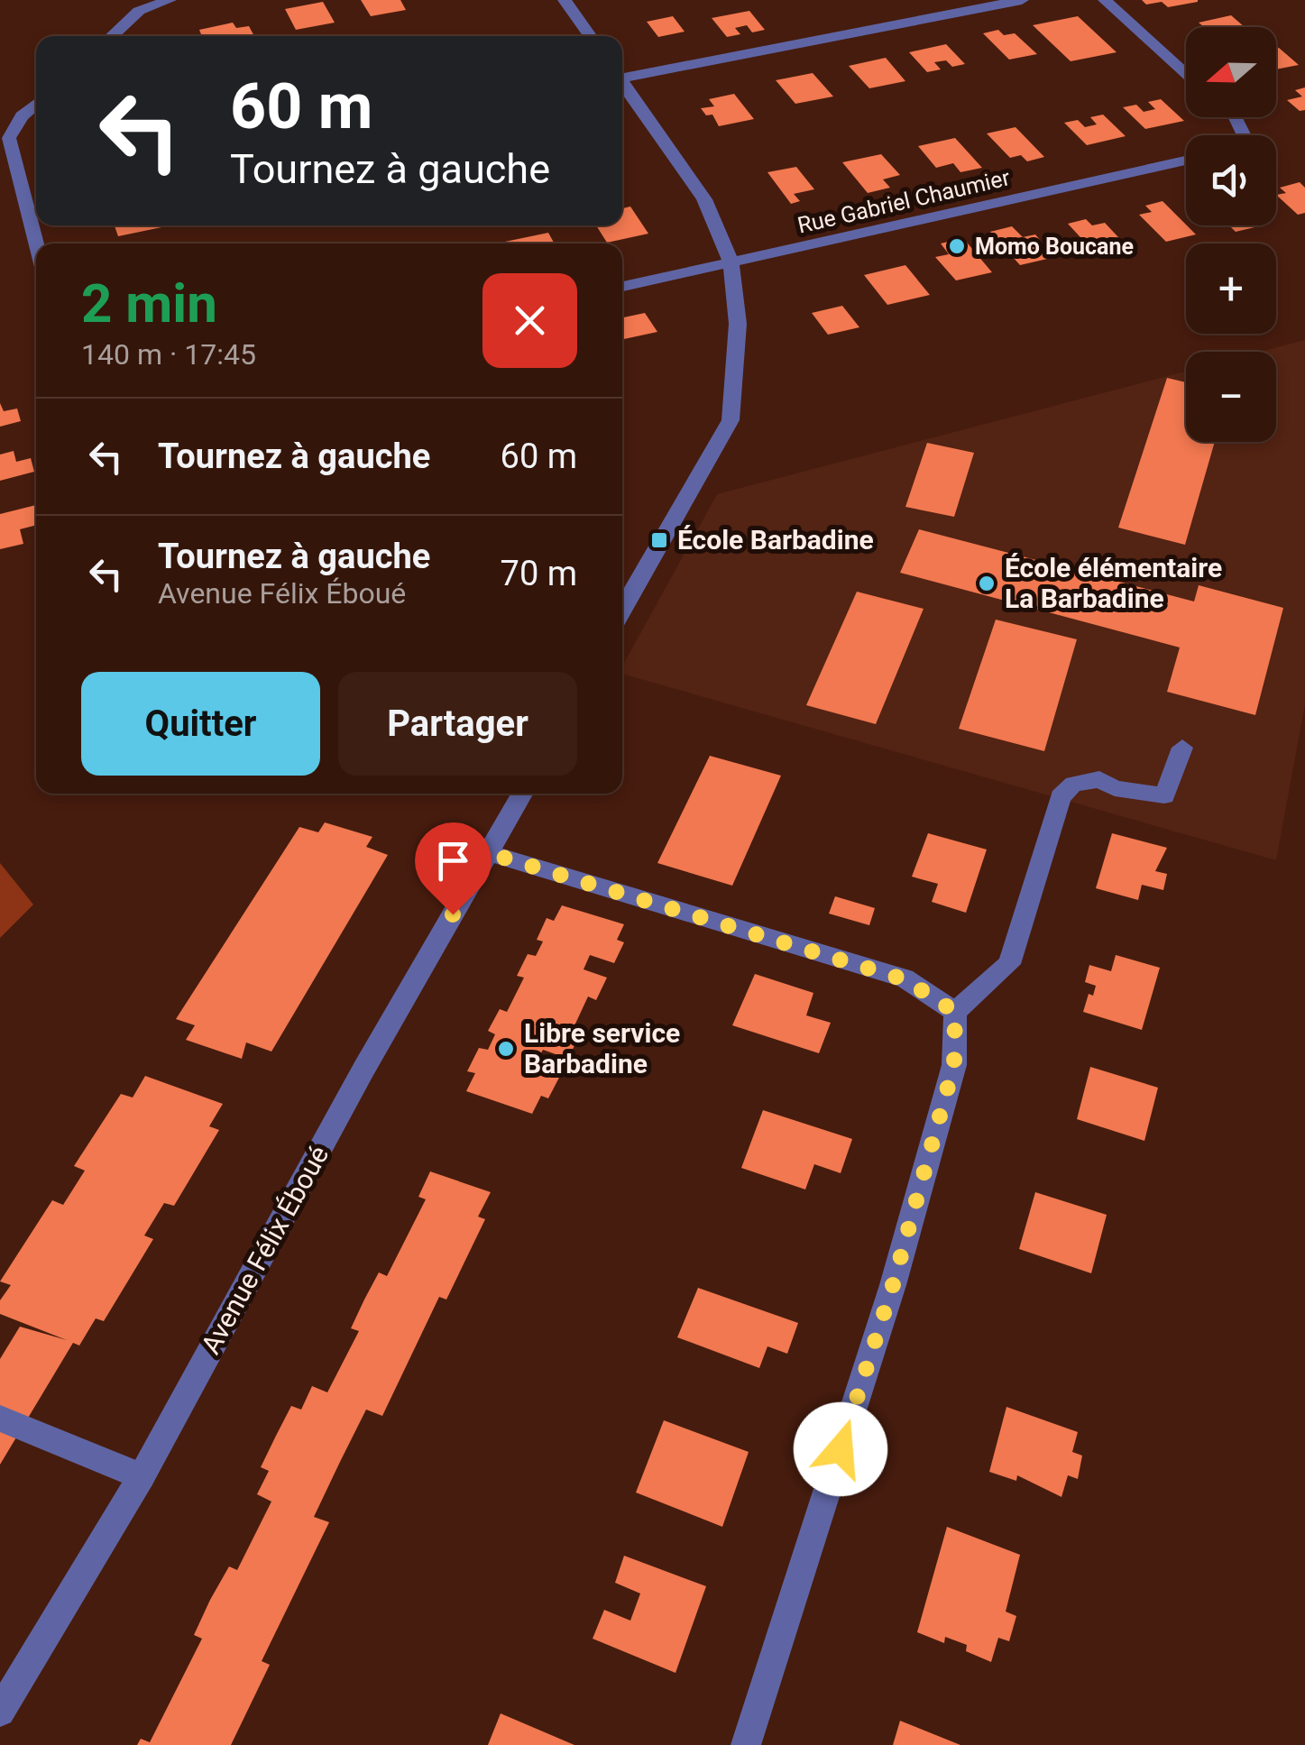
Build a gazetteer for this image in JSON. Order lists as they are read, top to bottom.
{
  "streets": {
    "street": ["Rue Gabriel Chaumier", "Avenue Félix Éboué"]
  },
  "places": {
    "other": ["Momo Boucane", "École élémentaire La Barbadine", "Libre service Barbadine"],
    "transit": ["École Barbadine"]
  },
  "north": "left",
  "page": {
    "map_buttons": ["+", "−"],
    "turn": ["60 m", "Tournez à gauche"],
    "heading": ["2 min", "140 m · 17:45"],
    "list": [
      {
        "name": "Tournez à gauche",
        "value": "60 m"
      },
      {
        "name": "Tournez à gauche",
        "note": "Avenue Félix Éboué",
        "value": "70 m"
      }
    ],
    "buttons": ["Quitter", "Partager"]
  }
}
